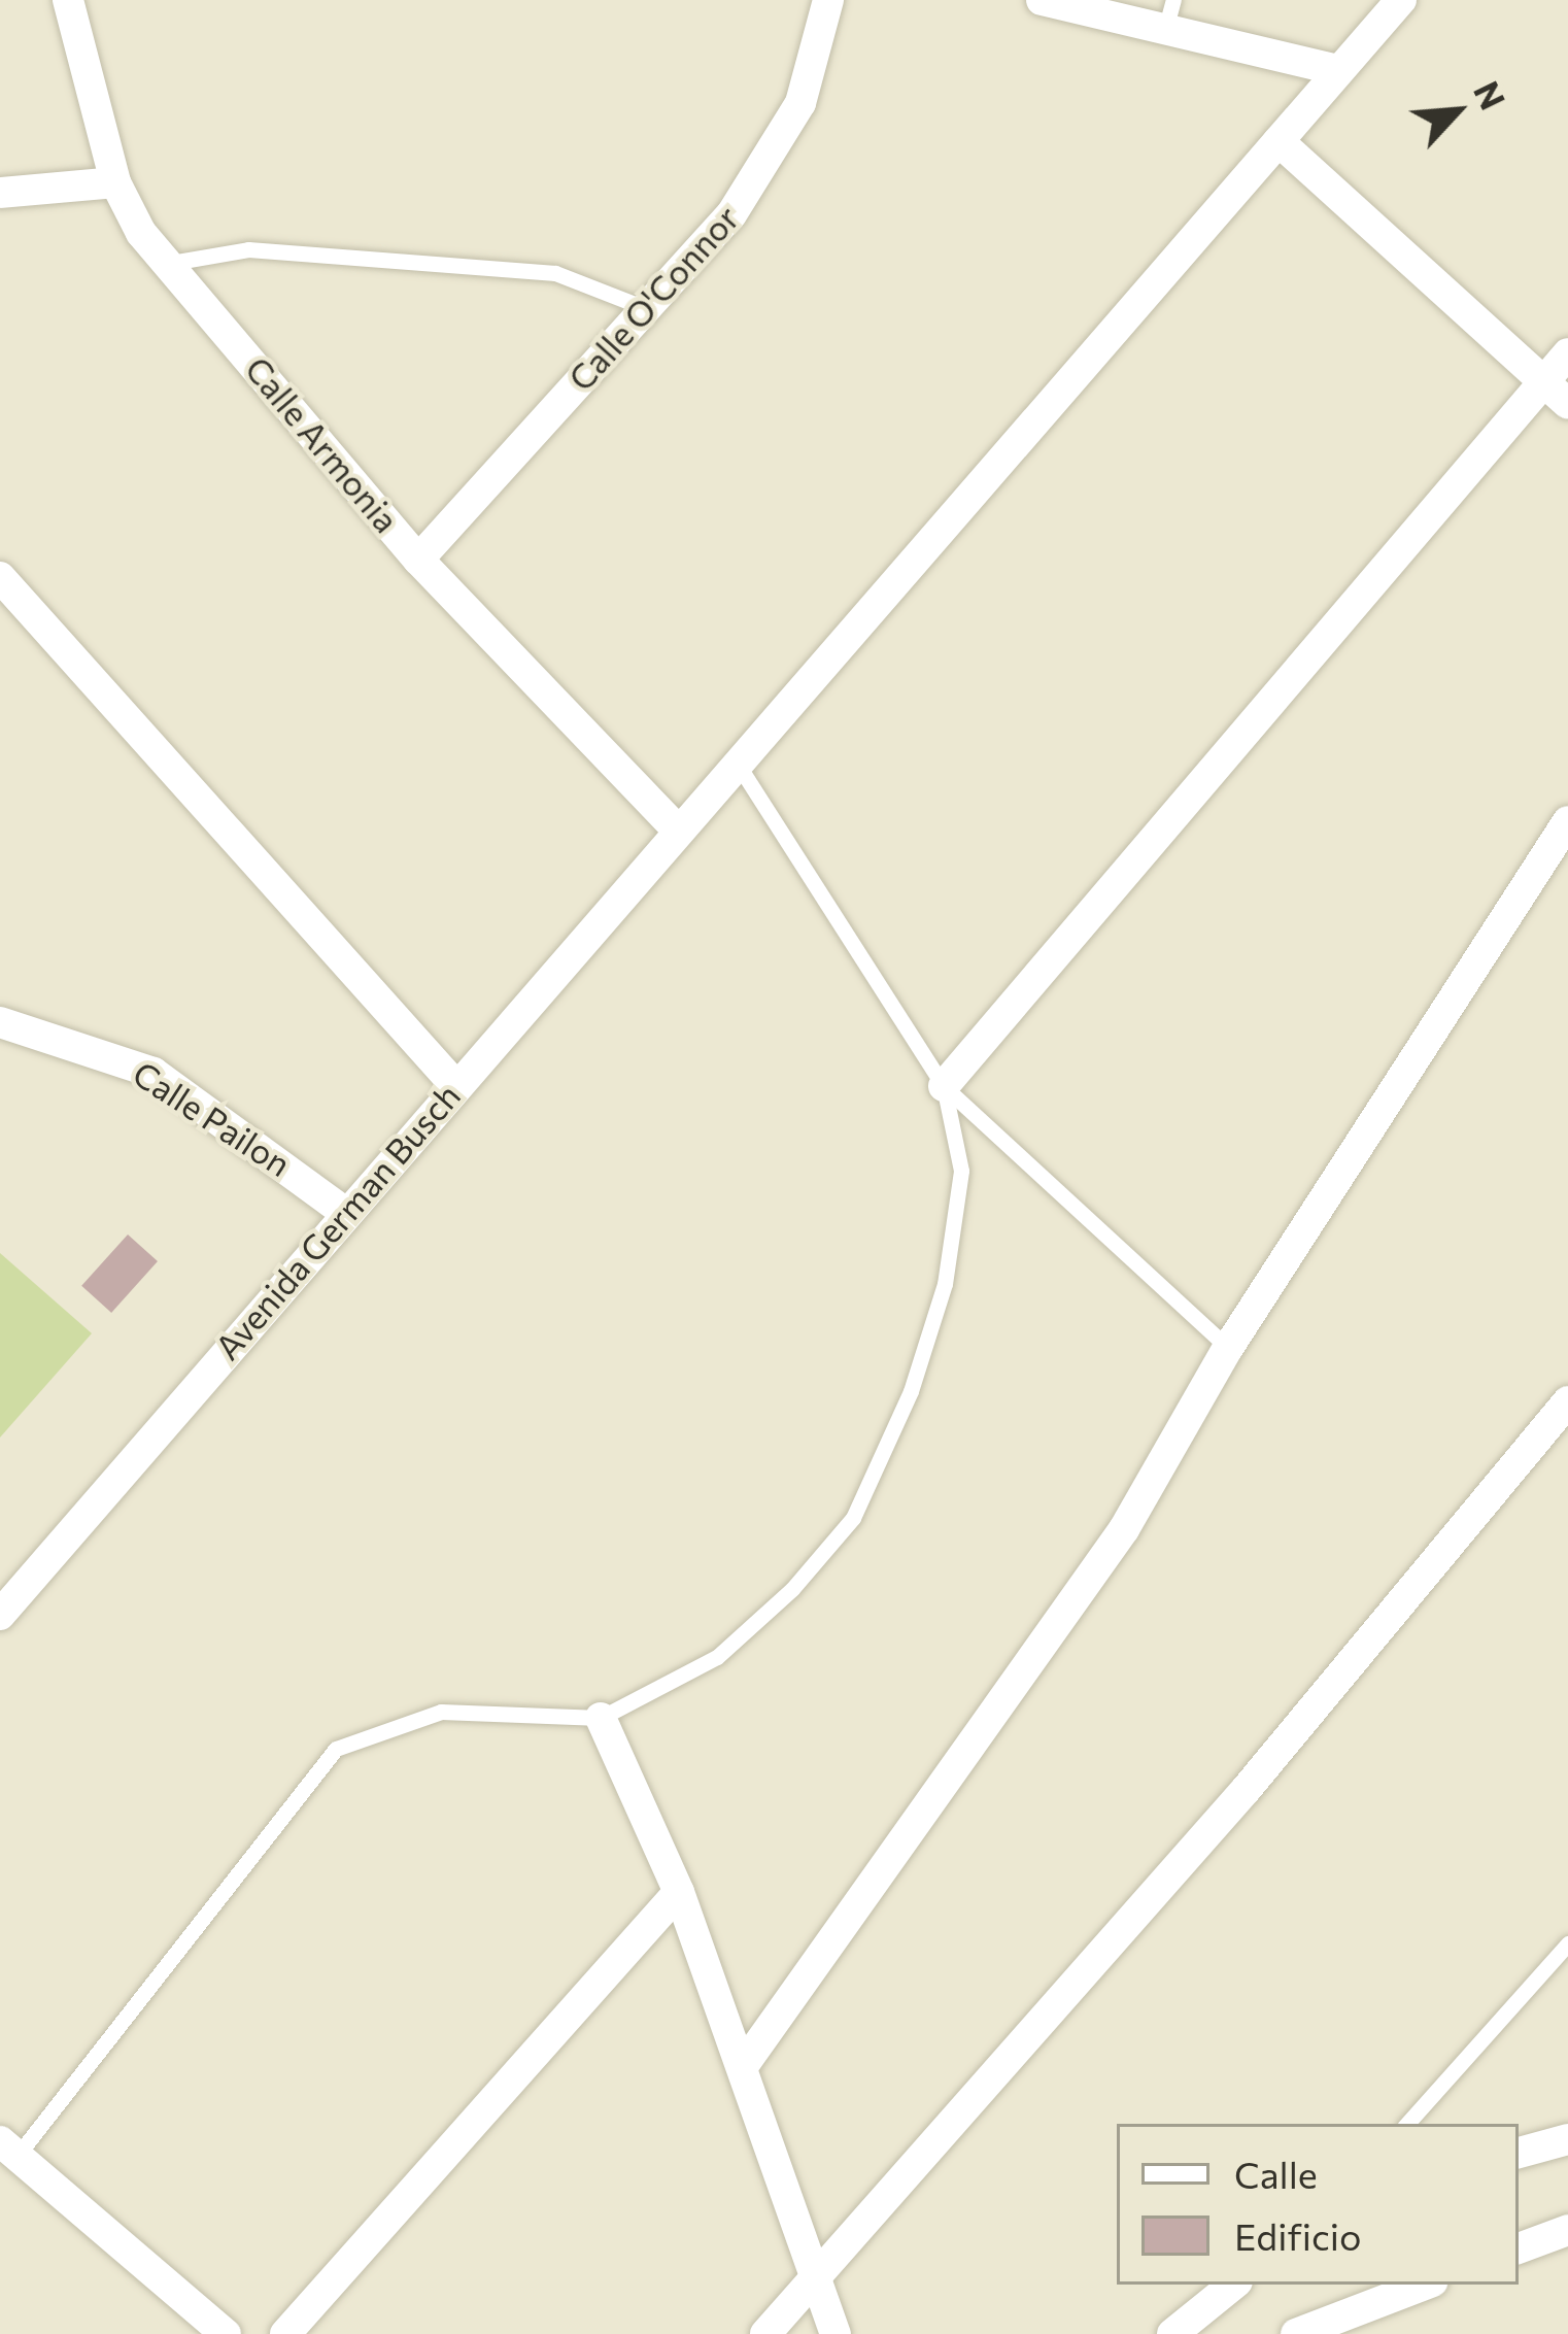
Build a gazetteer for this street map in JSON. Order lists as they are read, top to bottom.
{
  "streets": {
    "street": [
      "Calle O'Connor",
      "Calle Armonia",
      "Calle Pailon",
      "Avenida German Busch"
    ]
  },
  "crossings": [
    ["Calle O'Connor", "Calle Armonia"],
    ["Calle Armonia", "Avenida German Busch"],
    ["Calle Pailon", "Avenida German Busch"]
  ],
  "legend": ["Calle", "Edificio"],
  "north": "top right"
}
